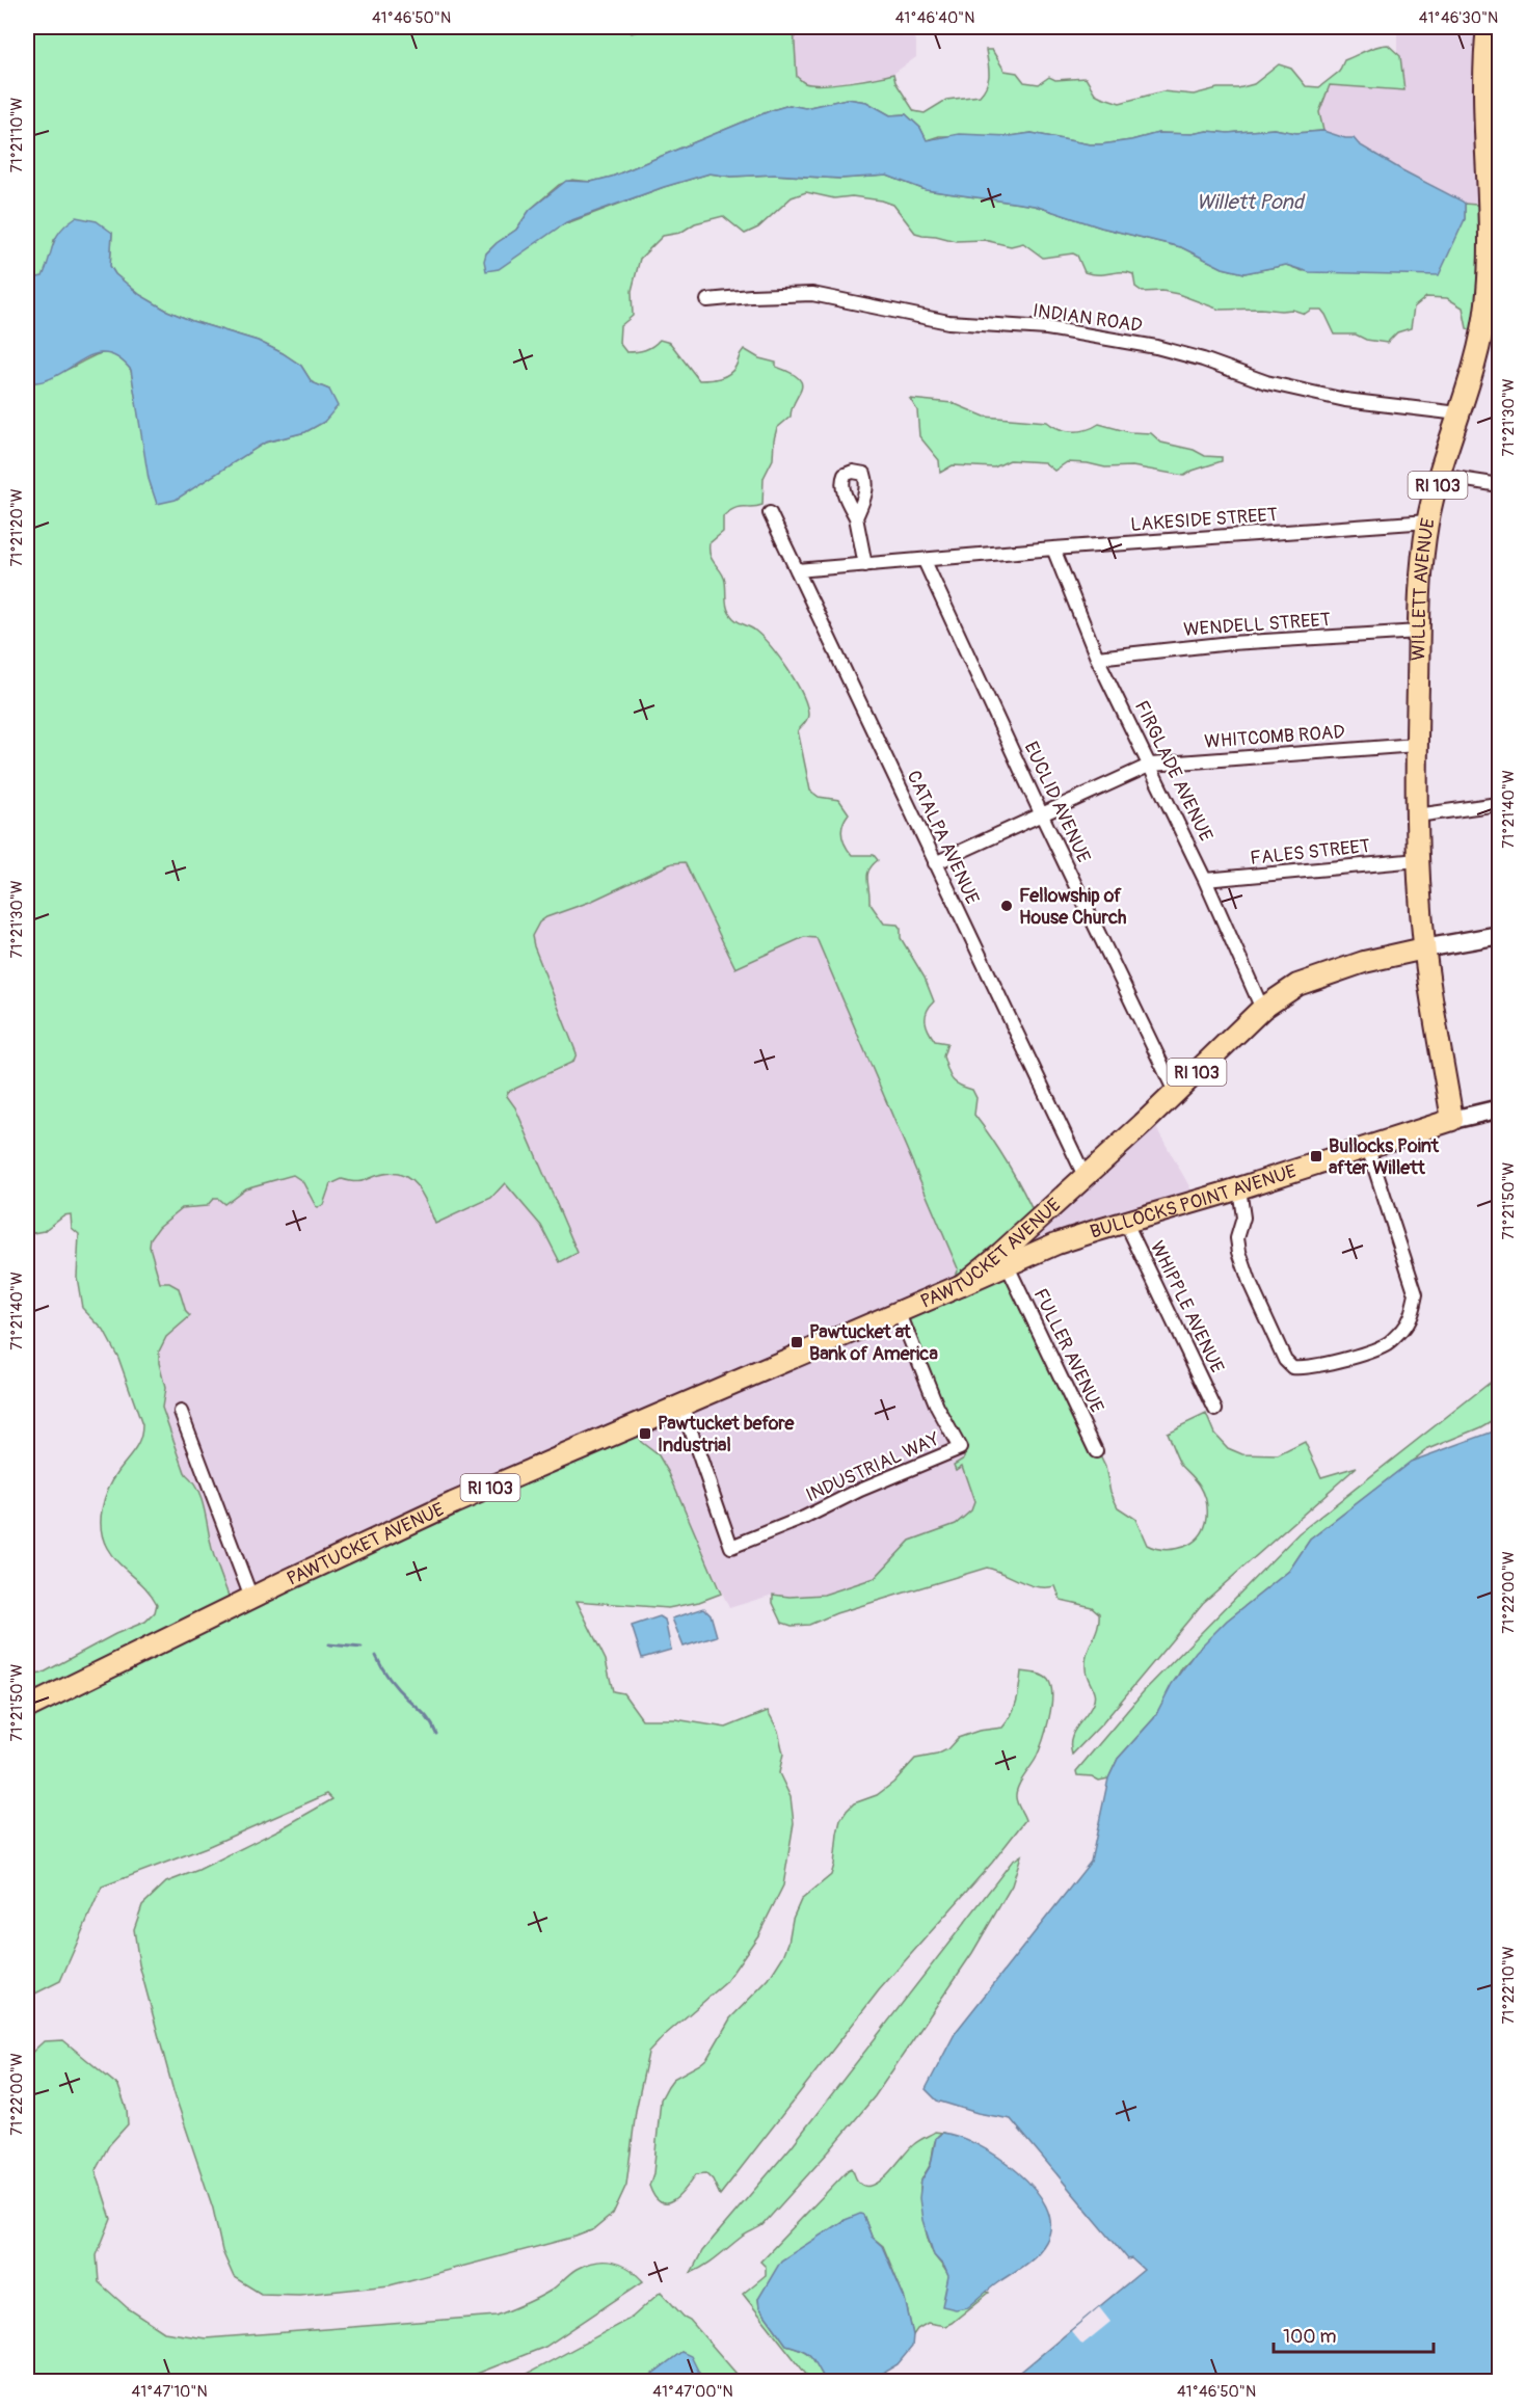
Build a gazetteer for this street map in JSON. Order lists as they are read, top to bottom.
{
  "streets": {
    "main road": [
      "RI 103",
      "WILLETT AVENUE",
      "BULLOCKS POINT AVENUE",
      "PAWTUCKET AVENUE"
    ],
    "street": [
      "INDIAN ROAD",
      "LAKESIDE STREET",
      "WENDELL STREET",
      "WHITCOMB ROAD",
      "FIRGLADE AVENUE",
      "EUCLID AVENUE",
      "CATALPA AVENUE",
      "FALES STREET",
      "WHIPPLE AVENUE",
      "FULLER AVENUE",
      "INDUSTRIAL WAY"
    ]
  },
  "crossings": [
    ["INDIAN ROAD", "WILLETT AVENUE"],
    ["LAKESIDE STREET", "WILLETT AVENUE"],
    ["LAKESIDE STREET", "FIRGLADE AVENUE"],
    ["LAKESIDE STREET", "EUCLID AVENUE"],
    ["LAKESIDE STREET", "CATALPA AVENUE"],
    ["WILLETT AVENUE", "WENDELL STREET"],
    ["WILLETT AVENUE", "WHITCOMB ROAD"],
    ["WILLETT AVENUE", "FALES STREET"],
    ["WILLETT AVENUE", "BULLOCKS POINT AVENUE"],
    ["WILLETT AVENUE", "PAWTUCKET AVENUE"],
    ["WENDELL STREET", "FIRGLADE AVENUE"],
    ["WHITCOMB ROAD", "FIRGLADE AVENUE"],
    ["WHITCOMB ROAD", "EUCLID AVENUE"],
    ["WHITCOMB ROAD", "CATALPA AVENUE"],
    ["FIRGLADE AVENUE", "FALES STREET"],
    ["FIRGLADE AVENUE", "PAWTUCKET AVENUE"],
    ["EUCLID AVENUE", "PAWTUCKET AVENUE"],
    ["CATALPA AVENUE", "PAWTUCKET AVENUE"],
    ["BULLOCKS POINT AVENUE", "PAWTUCKET AVENUE"],
    ["BULLOCKS POINT AVENUE", "WHIPPLE AVENUE"],
    ["BULLOCKS POINT AVENUE", "FULLER AVENUE"],
    ["PAWTUCKET AVENUE", "FULLER AVENUE"],
    ["PAWTUCKET AVENUE", "INDUSTRIAL WAY"]
  ],
  "water": ["Willett Pond"],
  "places": {
    "other": ["Fellowship of House Church"],
    "transit": ["Bullocks Point after Willett", "Pawtucket at Bank of America", "Pawtucket before Industrial"]
  },
  "scale_bar": "100 m",
  "coordinates": [
    "41°46'50\"N",
    "41°46'40\"N",
    "41°46'30\"N",
    "71°21'10\"W",
    "71°21'30\"W",
    "71°21'20\"W",
    "71°21'40\"W",
    "71°21'50\"W",
    "71°22'00\"W",
    "71°22'10\"W",
    "41°47'10\"N",
    "41°47'00\"N"
  ]
}
